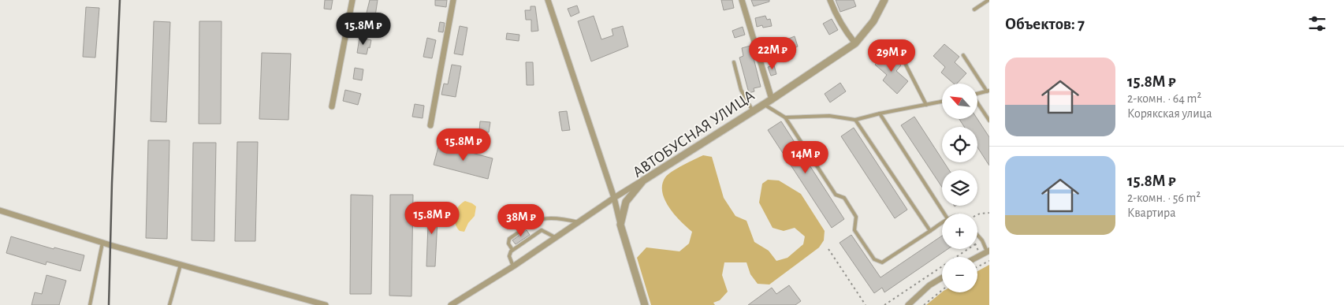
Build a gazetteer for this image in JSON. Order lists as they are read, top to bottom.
{
  "streets": {
    "street": ["АВТОБУСНАЯ УЛИЦА"]
  },
  "north": "top left",
  "page": {
    "heading": "Объектов: 7",
    "price": [
      "15.8M ₽",
      "22M ₽",
      "29M ₽",
      "15.8M ₽",
      "14M ₽",
      "15.8M ₽",
      "38M ₽"
    ],
    "list": [
      {
        "name": "15.8M ₽",
        "note": "2-комн. · 64 m² · Корякская улица"
      },
      {
        "name": "15.8M ₽",
        "note": "2-комн. · 56 m² · Квартира"
      }
    ],
    "map_buttons": ["+", "−"]
  }
}
